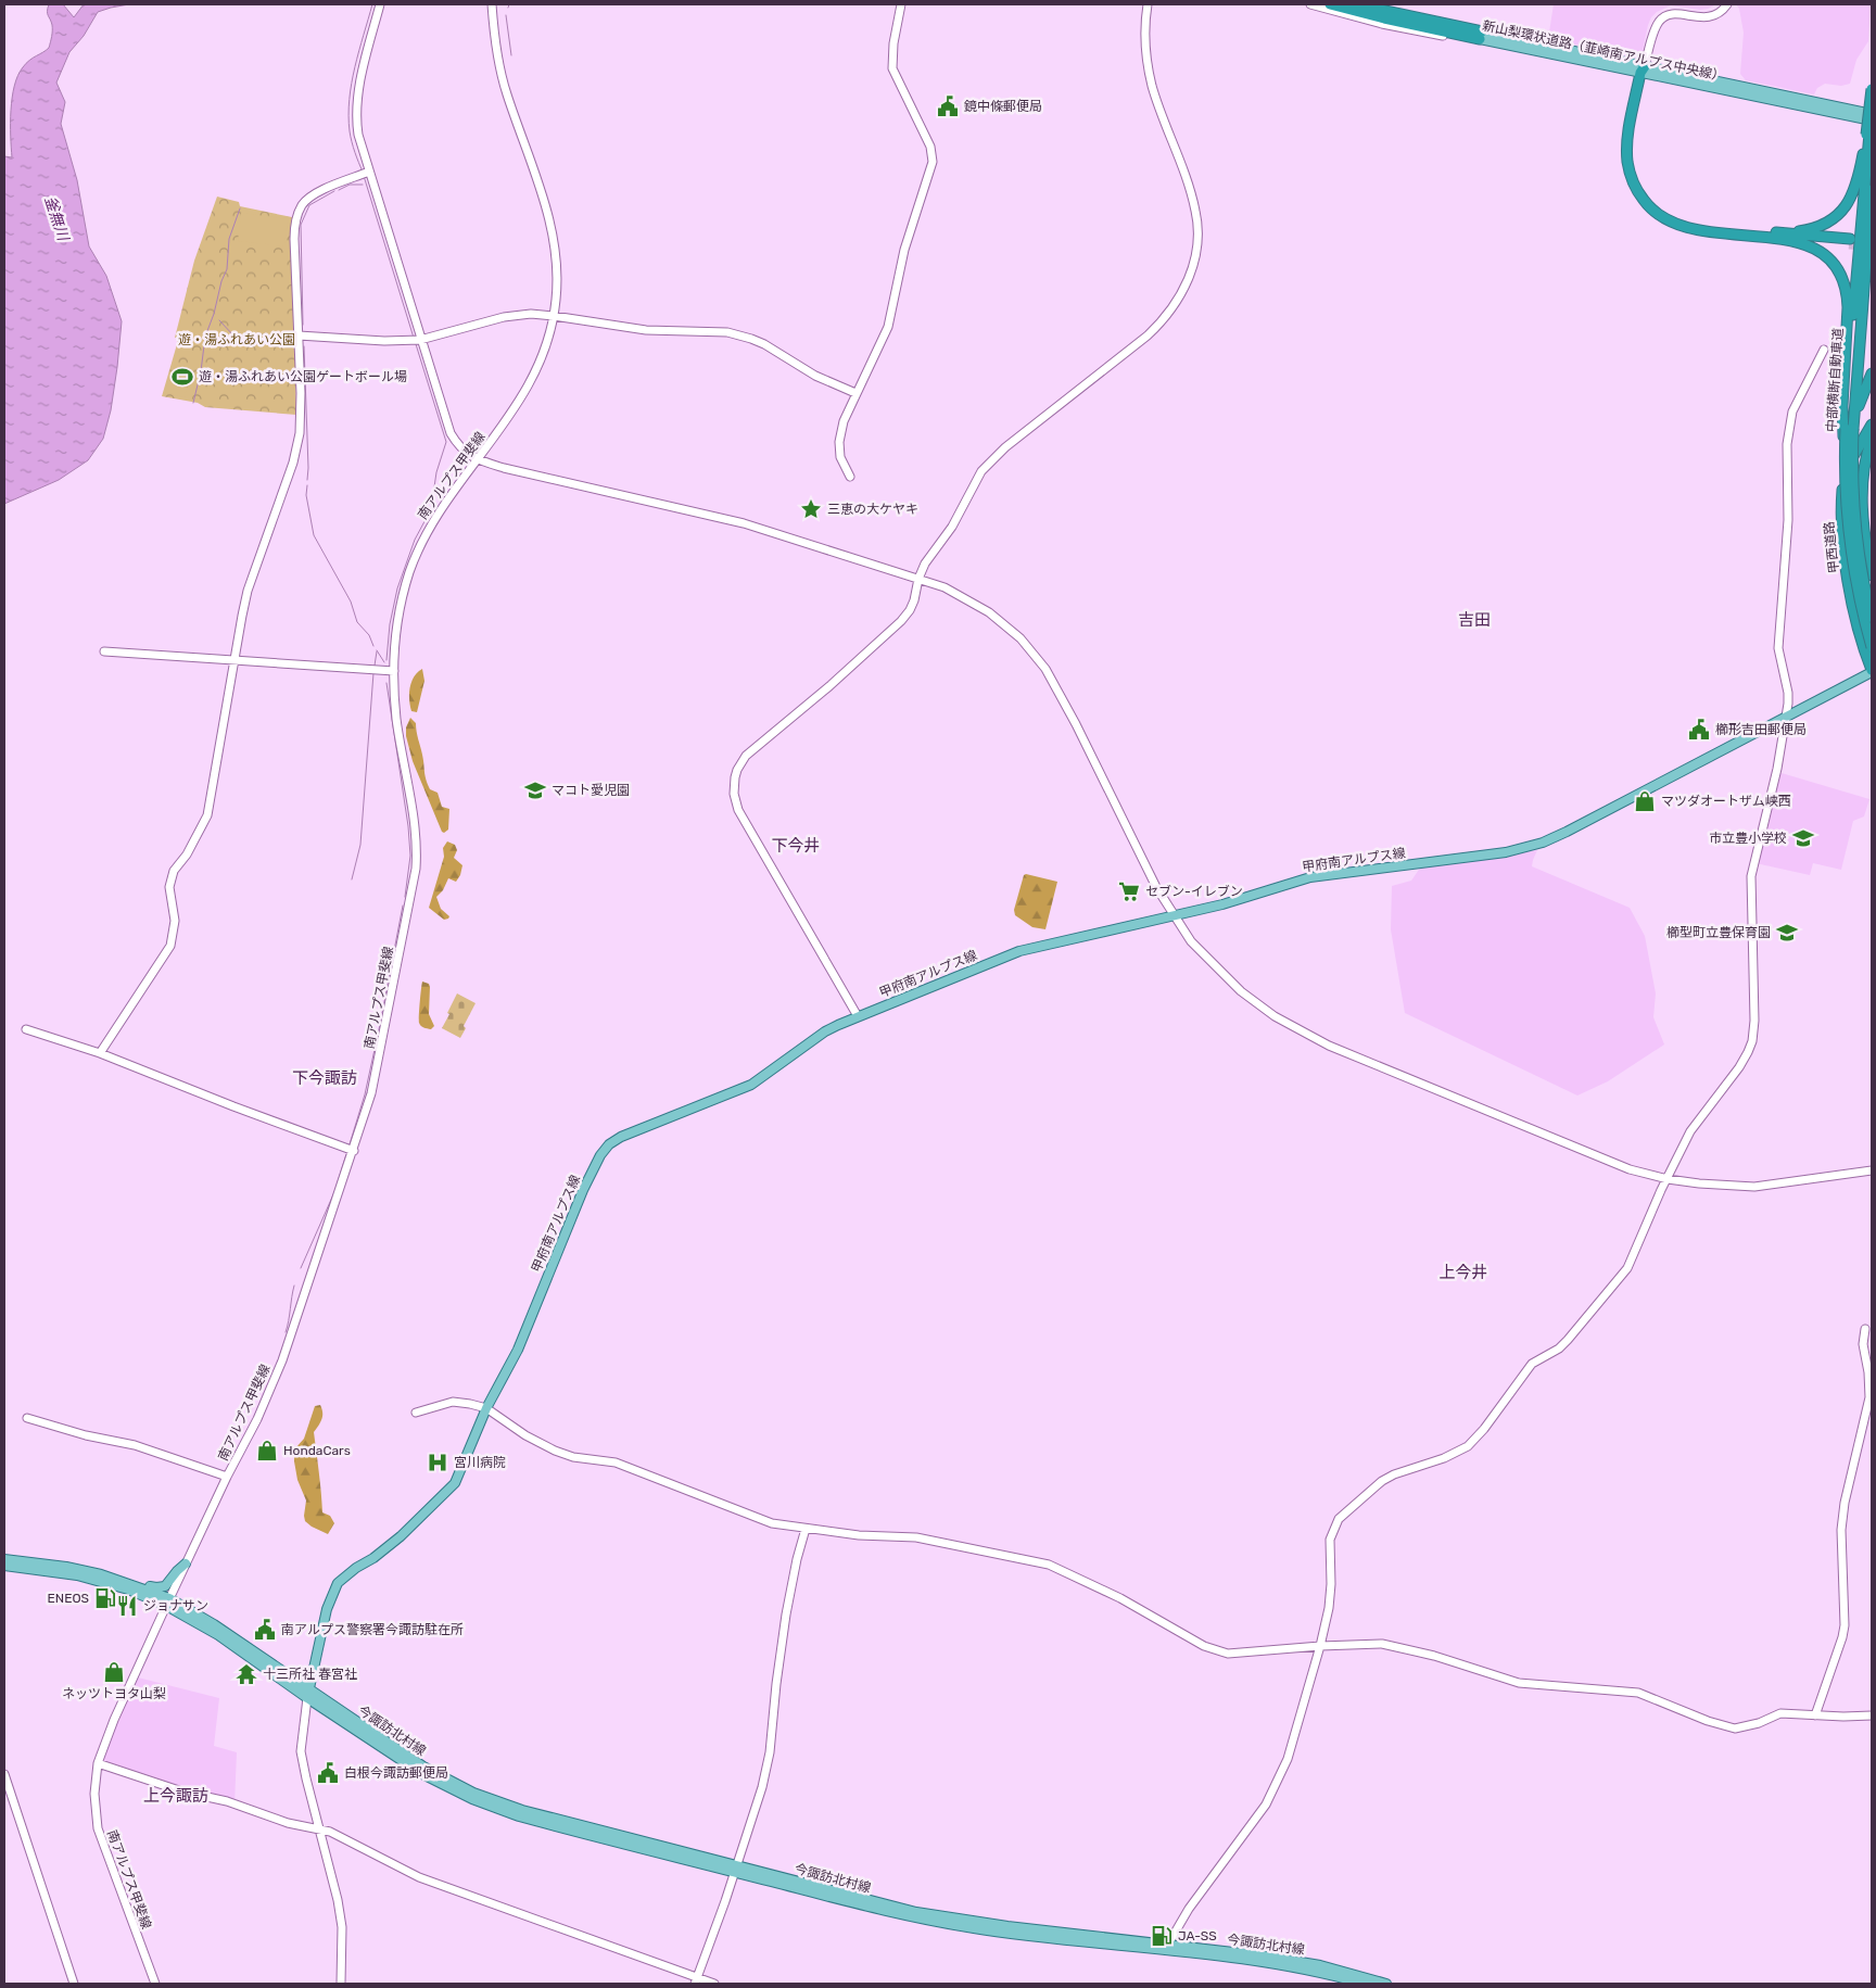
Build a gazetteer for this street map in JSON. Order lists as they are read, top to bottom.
{
  "streets": {
    "highway": ["新山梨環状道路（韮崎南アルプス中央線）", "中部横断自動車道", "甲西道路"],
    "main road": ["甲府南アルプス線", "今諏訪北村線"],
    "street": ["南アルプス甲斐線"]
  },
  "crossings": [
    ["新山梨環状道路（韮崎南アルプス中央線）", "中部横断自動車道"],
    ["甲西道路", "甲府南アルプス線"],
    ["甲府南アルプス線", "今諏訪北村線"]
  ],
  "districts": [
    "吉田",
    "下今井",
    "下今諏訪",
    "上今井",
    "上今諏訪"
  ],
  "water": ["釜無川"],
  "parks": ["遊・湯ふれあい公園"],
  "places": {
    "public building": [
      "鏡中條郵便局",
      "櫛形吉田郵便局",
      "南アルプス警察署今諏訪駐在所",
      "白根今諏訪郵便局"
    ],
    "sports": ["遊・湯ふれあい公園ゲートボール場"],
    "place": ["三恵の大ケヤキ"],
    "school or university": ["マコト愛児園", "市立豊小学校", "櫛型町立豊保育園"],
    "shop": ["マツダオートザム峡西", "HondaCars", "ネッツトヨタ山梨"],
    "supermarket": ["セブン-イレブン"],
    "hospital": ["宮川病院"],
    "fuel station": ["ENEOS", "JA-SS"],
    "restaurant": ["ジョナサン"],
    "temple": ["十三所社 春宮社"]
  }
}
